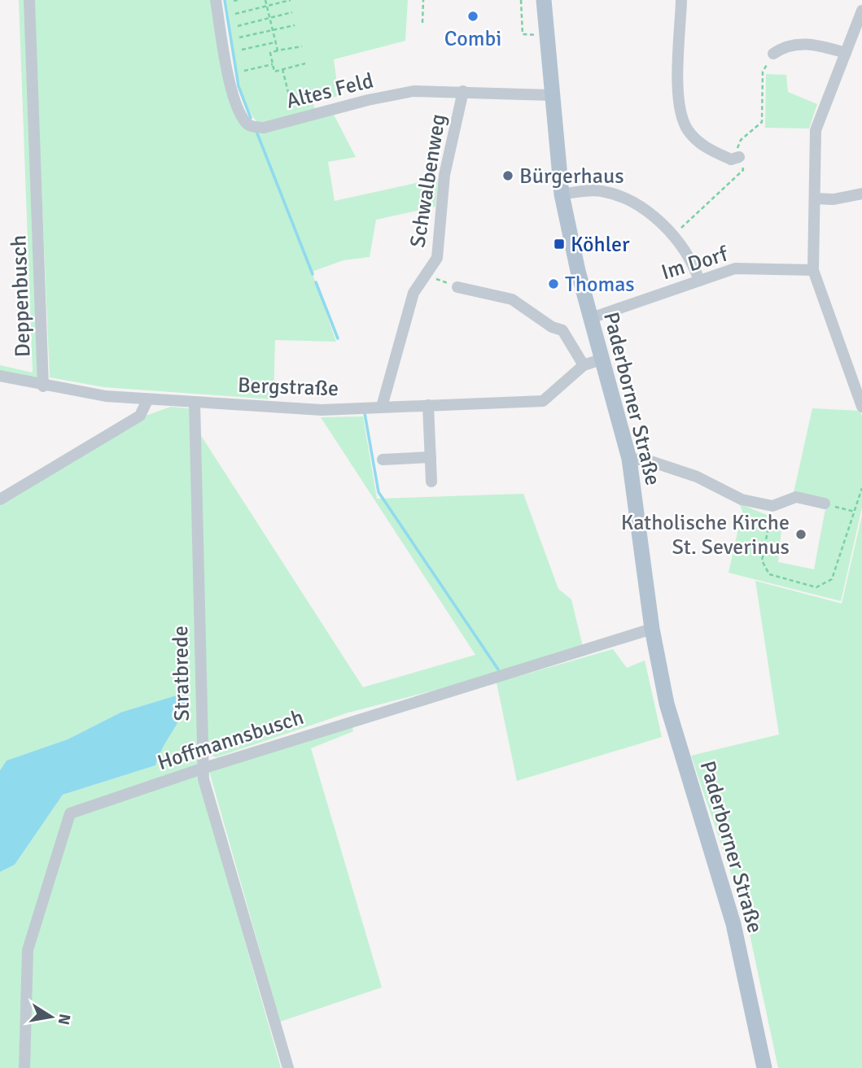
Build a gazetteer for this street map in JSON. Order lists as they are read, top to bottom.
{
  "streets": {
    "main road": ["Paderborner Straße"],
    "street": [
      "Altes Feld",
      "Schwalbenweg",
      "Im Dorf",
      "Deppenbusch",
      "Bergstraße",
      "Stratbrede",
      "Hoffmannsbusch"
    ]
  },
  "crossings": [
    ["Altes Feld", "Schwalbenweg"],
    ["Altes Feld", "Paderborner Straße"],
    ["Schwalbenweg", "Bergstraße"],
    ["Im Dorf", "Paderborner Straße"],
    ["Deppenbusch", "Bergstraße"],
    ["Bergstraße", "Paderborner Straße"],
    ["Bergstraße", "Stratbrede"],
    ["Paderborner Straße", "Hoffmannsbusch"],
    ["Stratbrede", "Hoffmannsbusch"]
  ],
  "places": {
    "other": [
      "Combi",
      "Bürgerhaus",
      "Thomas",
      "Katholische Kirche St. Severinus"
    ],
    "transit": ["Köhler"]
  },
  "north": "right"
}
